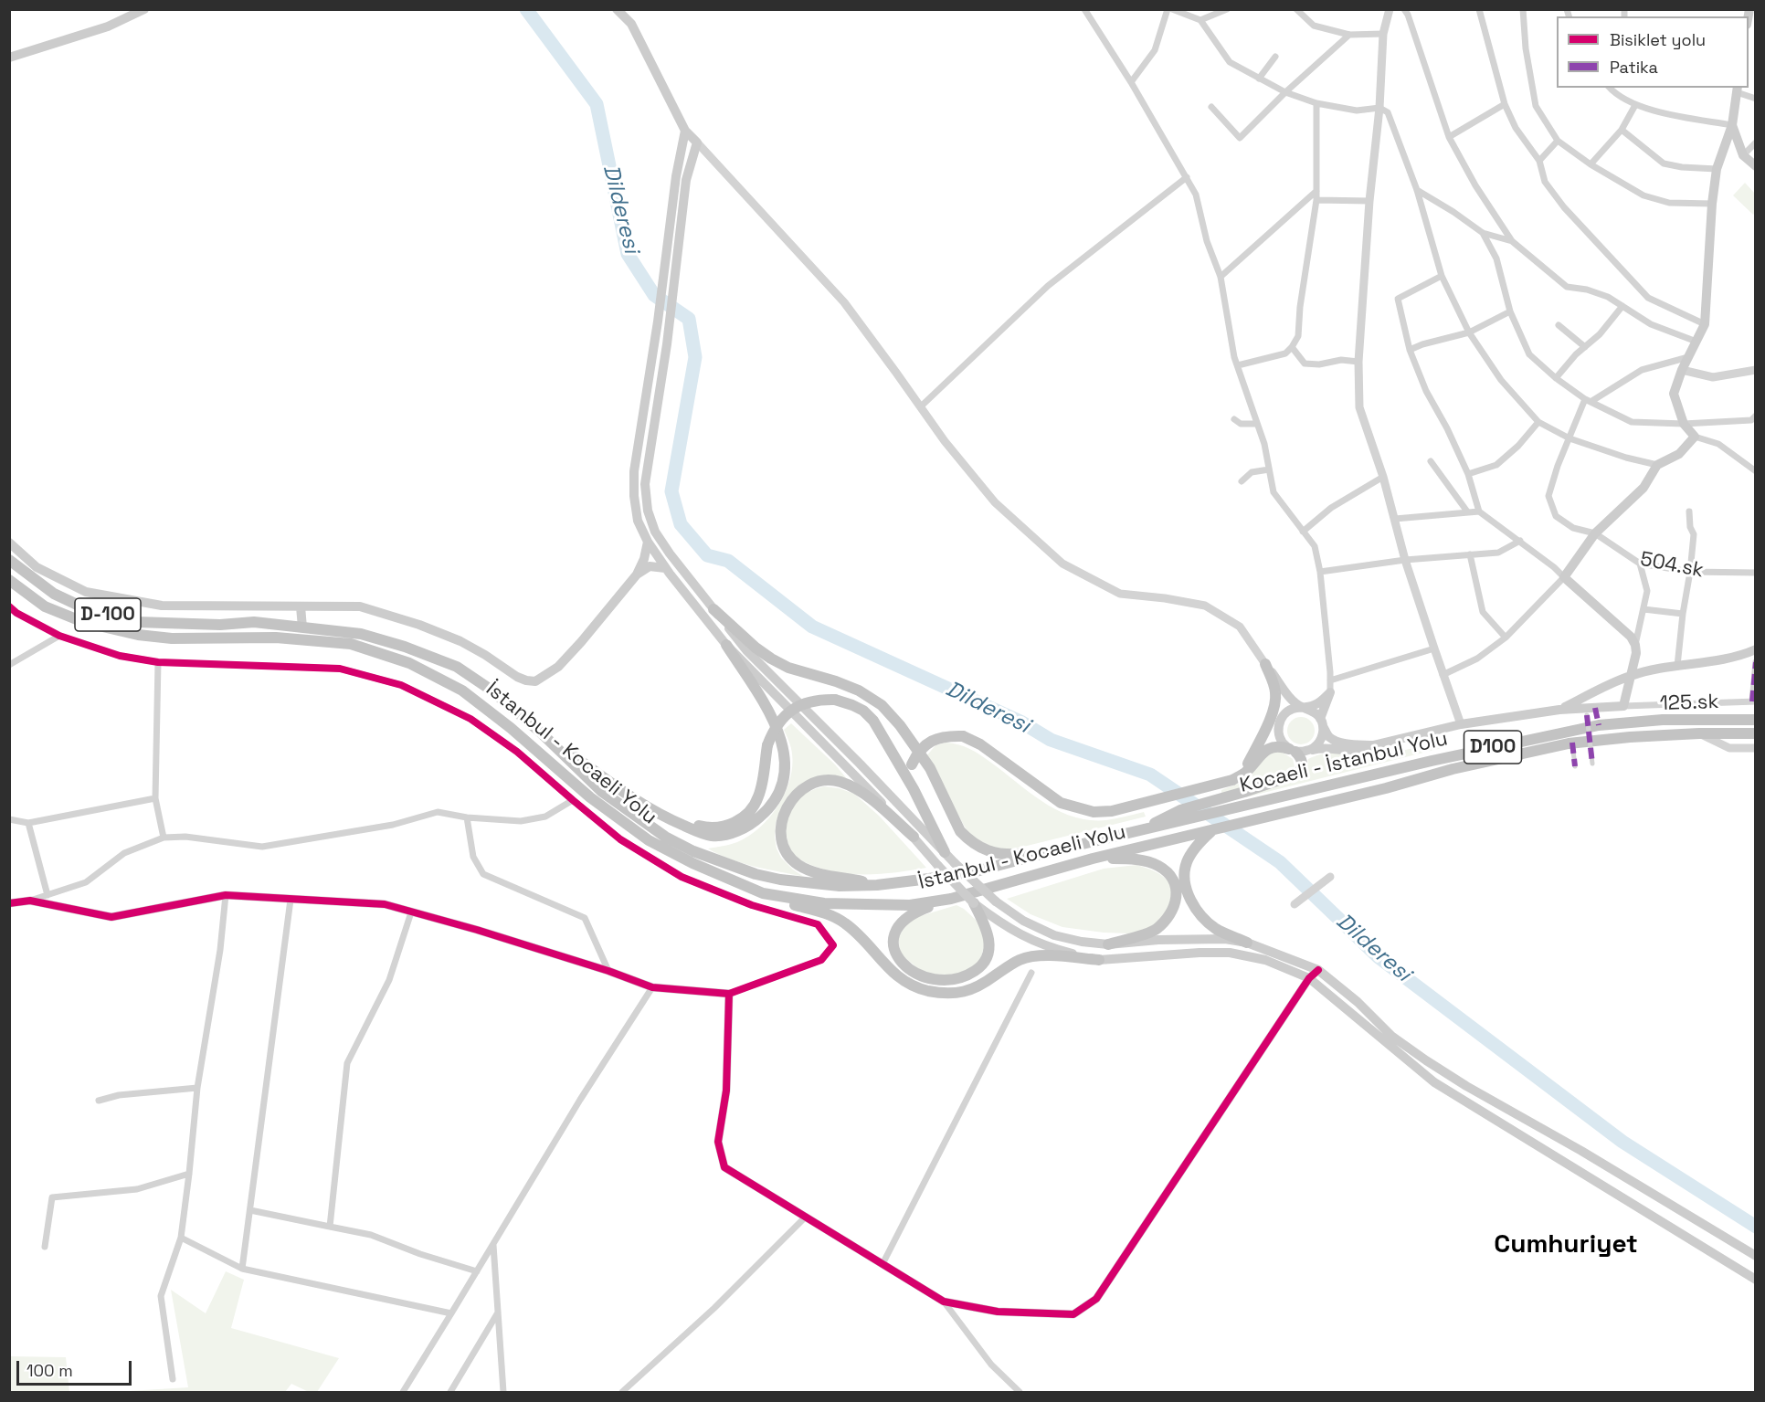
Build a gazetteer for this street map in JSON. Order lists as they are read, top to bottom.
{
  "streets": {
    "highway": [
      "D-100",
      "D100",
      "İstanbul - Kocaeli Yolu",
      "Kocaeli - İstanbul Yolu"
    ],
    "street": ["504.sk", "125.sk"]
  },
  "crossings": [
    ["D-100", "D100"],
    ["D100", "İstanbul - Kocaeli Yolu"],
    ["D100", "Kocaeli - İstanbul Yolu"]
  ],
  "districts": ["Cumhuriyet"],
  "water": ["Dilderesi"],
  "legend": ["Bisiklet yolu", "Patika"],
  "scale_bar": "100 m"
}
